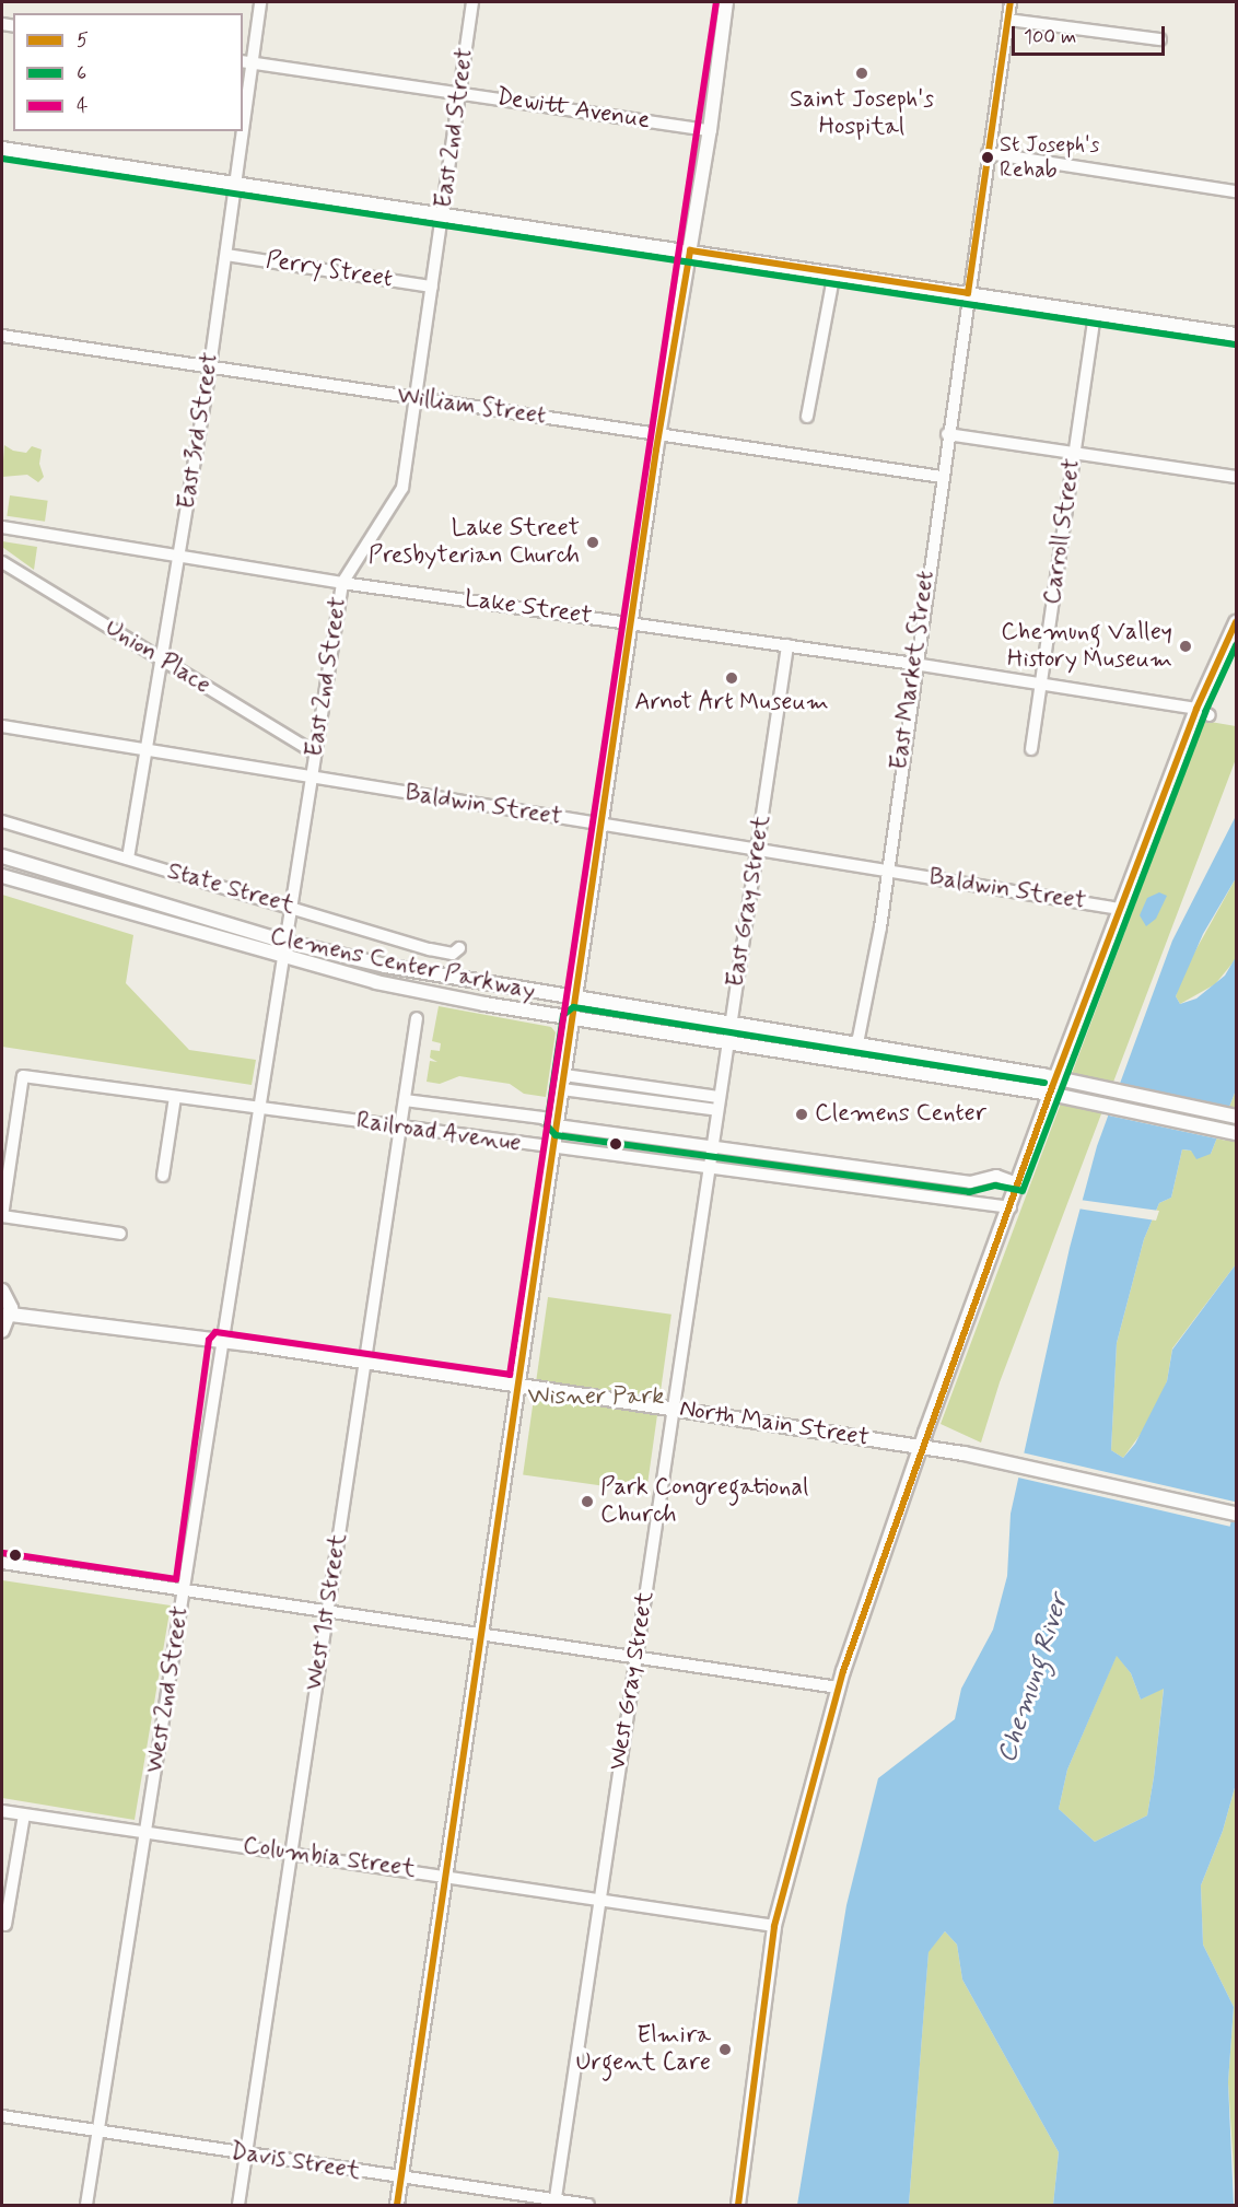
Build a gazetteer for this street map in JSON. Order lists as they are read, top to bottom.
{
  "streets": {
    "main road": ["Clemens Center Parkway", "North Main Street"],
    "street": [
      "Dewitt Avenue",
      "East 2nd Street",
      "Perry Street",
      "William Street",
      "East 3rd Street",
      "Carroll Street",
      "Lake Street",
      "Union Place",
      "East Market Street",
      "Baldwin Street",
      "State Street",
      "East Gray Street",
      "Railroad Avenue",
      "West 1st Street",
      "West Gray Street",
      "West 2nd Street",
      "Columbia Street",
      "Davis Street"
    ]
  },
  "crossings": [
    ["Dewitt Avenue", "East 2nd Street"],
    ["Dewitt Avenue", "East 3rd Street"],
    ["East 2nd Street", "Perry Street"],
    ["East 2nd Street", "William Street"],
    ["East 2nd Street", "Lake Street"],
    ["East 2nd Street", "Union Place"],
    ["East 2nd Street", "Baldwin Street"],
    ["East 2nd Street", "State Street"],
    ["East 2nd Street", "Clemens Center Parkway"],
    ["East 2nd Street", "West 2nd Street"],
    ["Perry Street", "East 3rd Street"],
    ["William Street", "East 3rd Street"],
    ["William Street", "East Market Street"],
    ["East 3rd Street", "Lake Street"],
    ["East 3rd Street", "Union Place"],
    ["East 3rd Street", "Baldwin Street"],
    ["East 3rd Street", "State Street"],
    ["Carroll Street", "Lake Street"],
    ["Lake Street", "East Market Street"],
    ["Lake Street", "East Gray Street"],
    ["East Market Street", "Baldwin Street"],
    ["East Market Street", "Clemens Center Parkway"],
    ["Baldwin Street", "East Gray Street"],
    ["East Gray Street", "Clemens Center Parkway"],
    ["East Gray Street", "Railroad Avenue"],
    ["East Gray Street", "West Gray Street"],
    ["Railroad Avenue", "West 1st Street"],
    ["Railroad Avenue", "West Gray Street"],
    ["Railroad Avenue", "West 2nd Street"],
    ["North Main Street", "West 1st Street"],
    ["North Main Street", "West Gray Street"],
    ["North Main Street", "West 2nd Street"],
    ["West 1st Street", "Columbia Street"],
    ["West 1st Street", "Davis Street"],
    ["West Gray Street", "Columbia Street"],
    ["West Gray Street", "Davis Street"],
    ["West 2nd Street", "Columbia Street"],
    ["West 2nd Street", "Davis Street"]
  ],
  "water": ["Chemung River"],
  "parks": ["Wisner Park"],
  "places": [
    "Saint Joseph's Hospital",
    "St Joseph's Rehab",
    "Lake Street Presbyterian Church",
    "Chemung Valley History Museum",
    "Arnot Art Museum",
    "Clemens Center",
    "Park Congregational Church",
    "Elmira Urgent Care"
  ],
  "lines": ["transit line 5", "transit line 4", "transit line 6"],
  "legend": ["5", "6", "4"],
  "scale_bar": "100 m"
}
